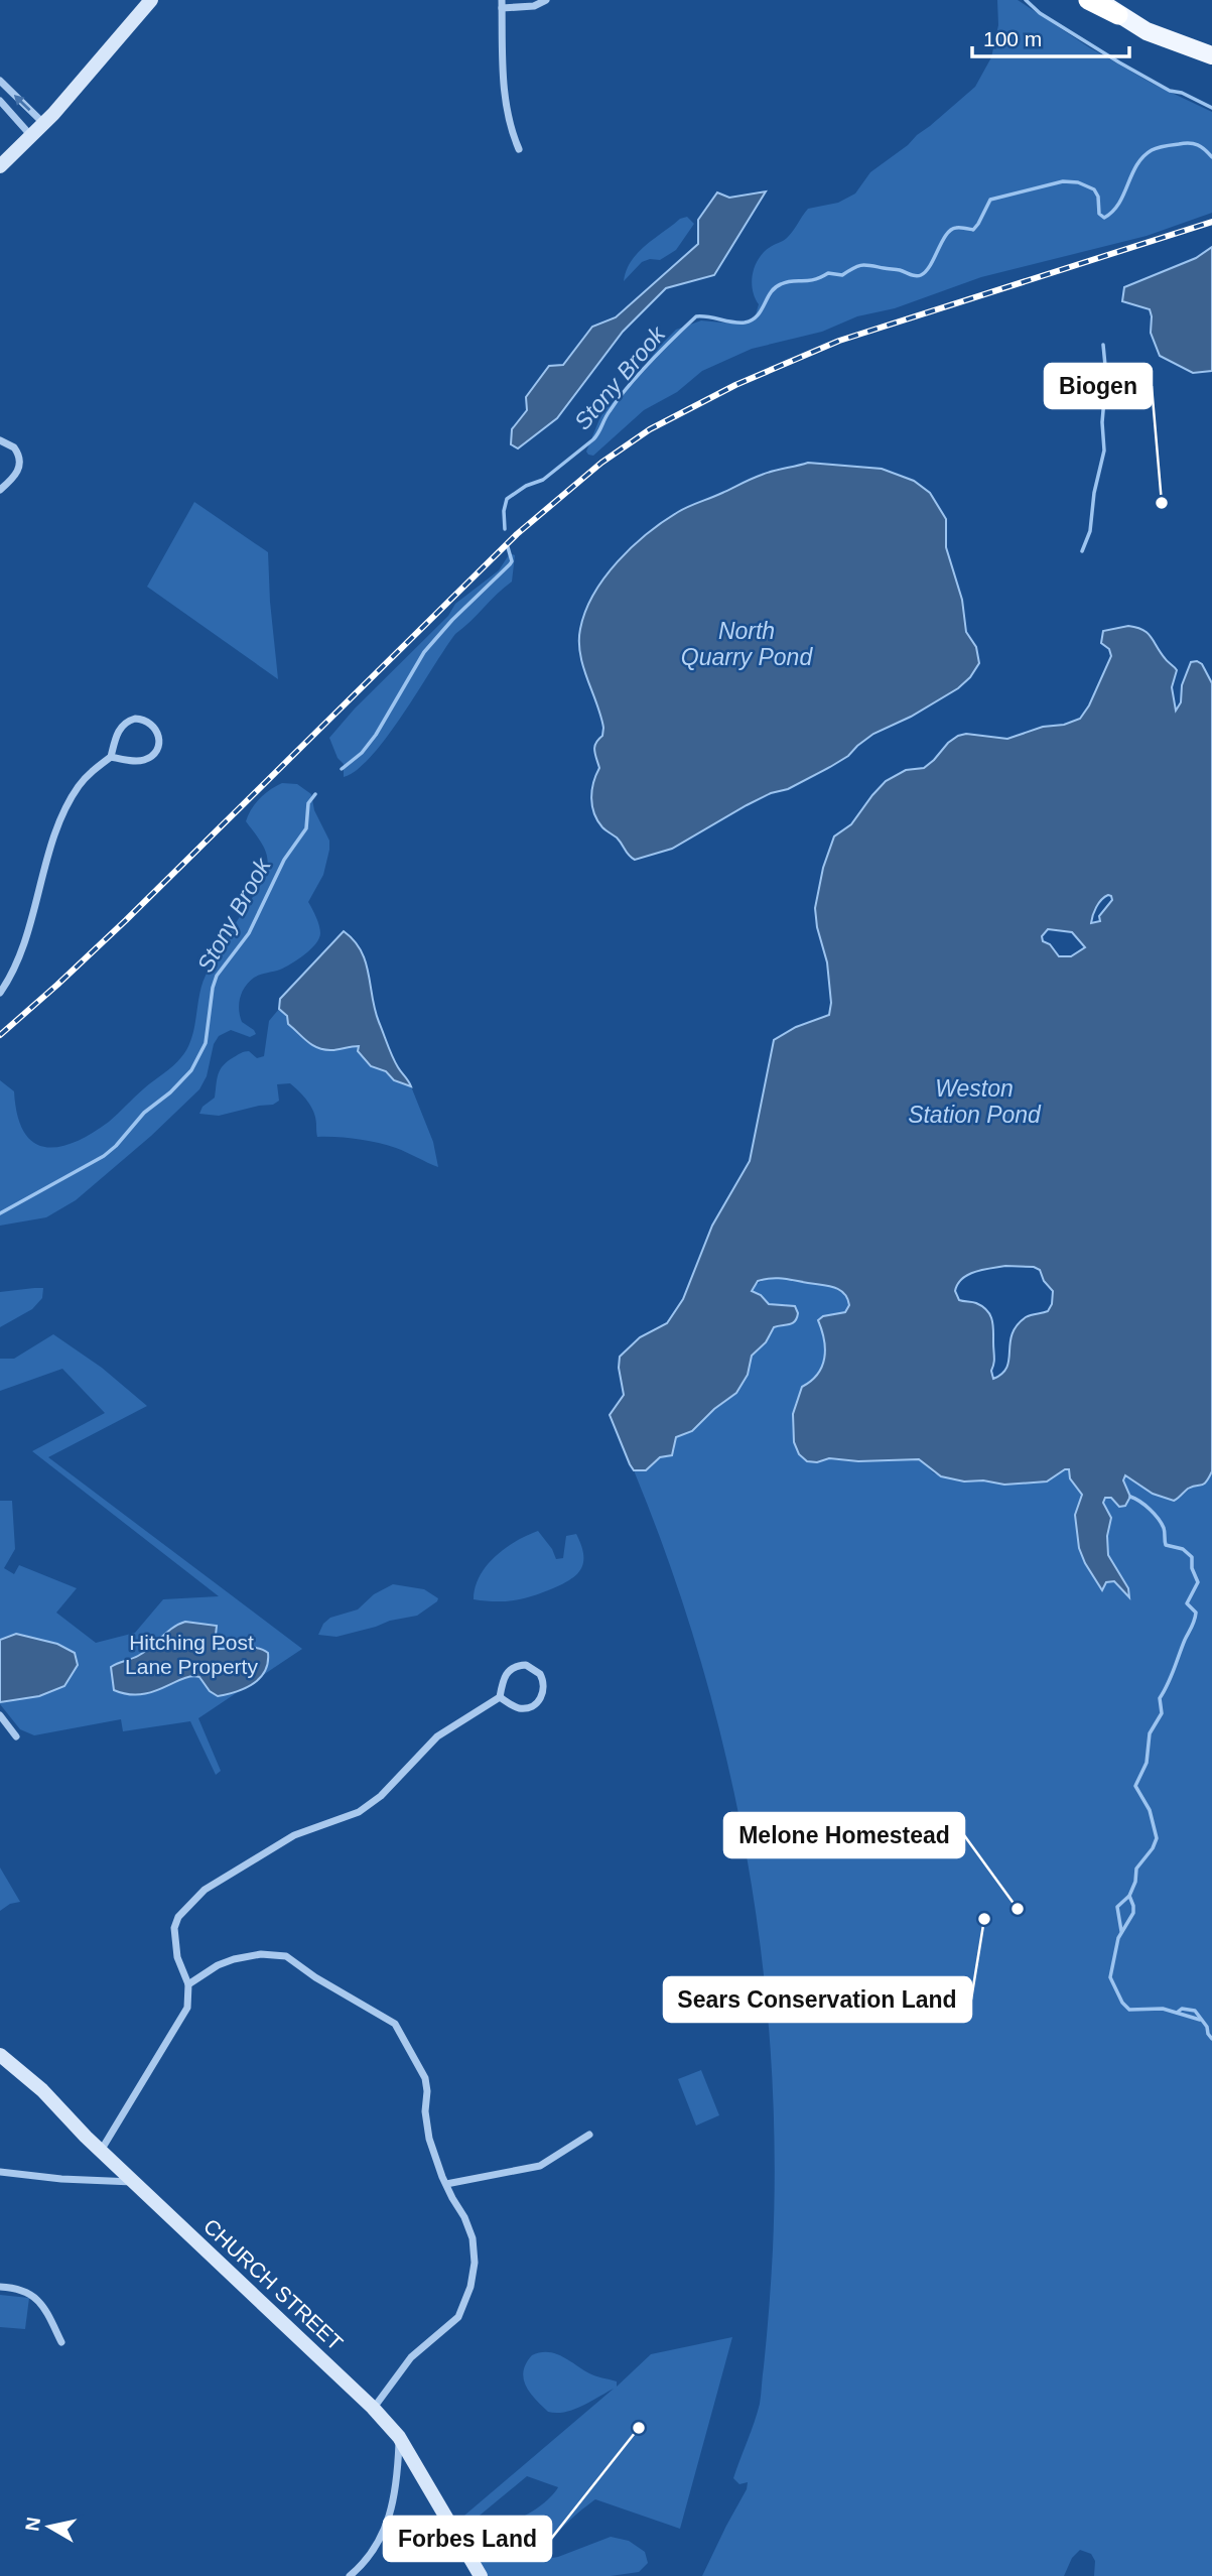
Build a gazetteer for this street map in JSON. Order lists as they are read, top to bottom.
{
  "streets": {
    "street": ["CHURCH STREET"]
  },
  "water": ["Stony Brook", "North Quarry Pond", "Weston Station Pond"],
  "parks": ["Hitching Post Lane Property"],
  "places": [
    "Biogen",
    "Melone Homestead",
    "Sears Conservation Land",
    "Forbes Land"
  ],
  "scale_bar": "100 m",
  "north": "left"
}
